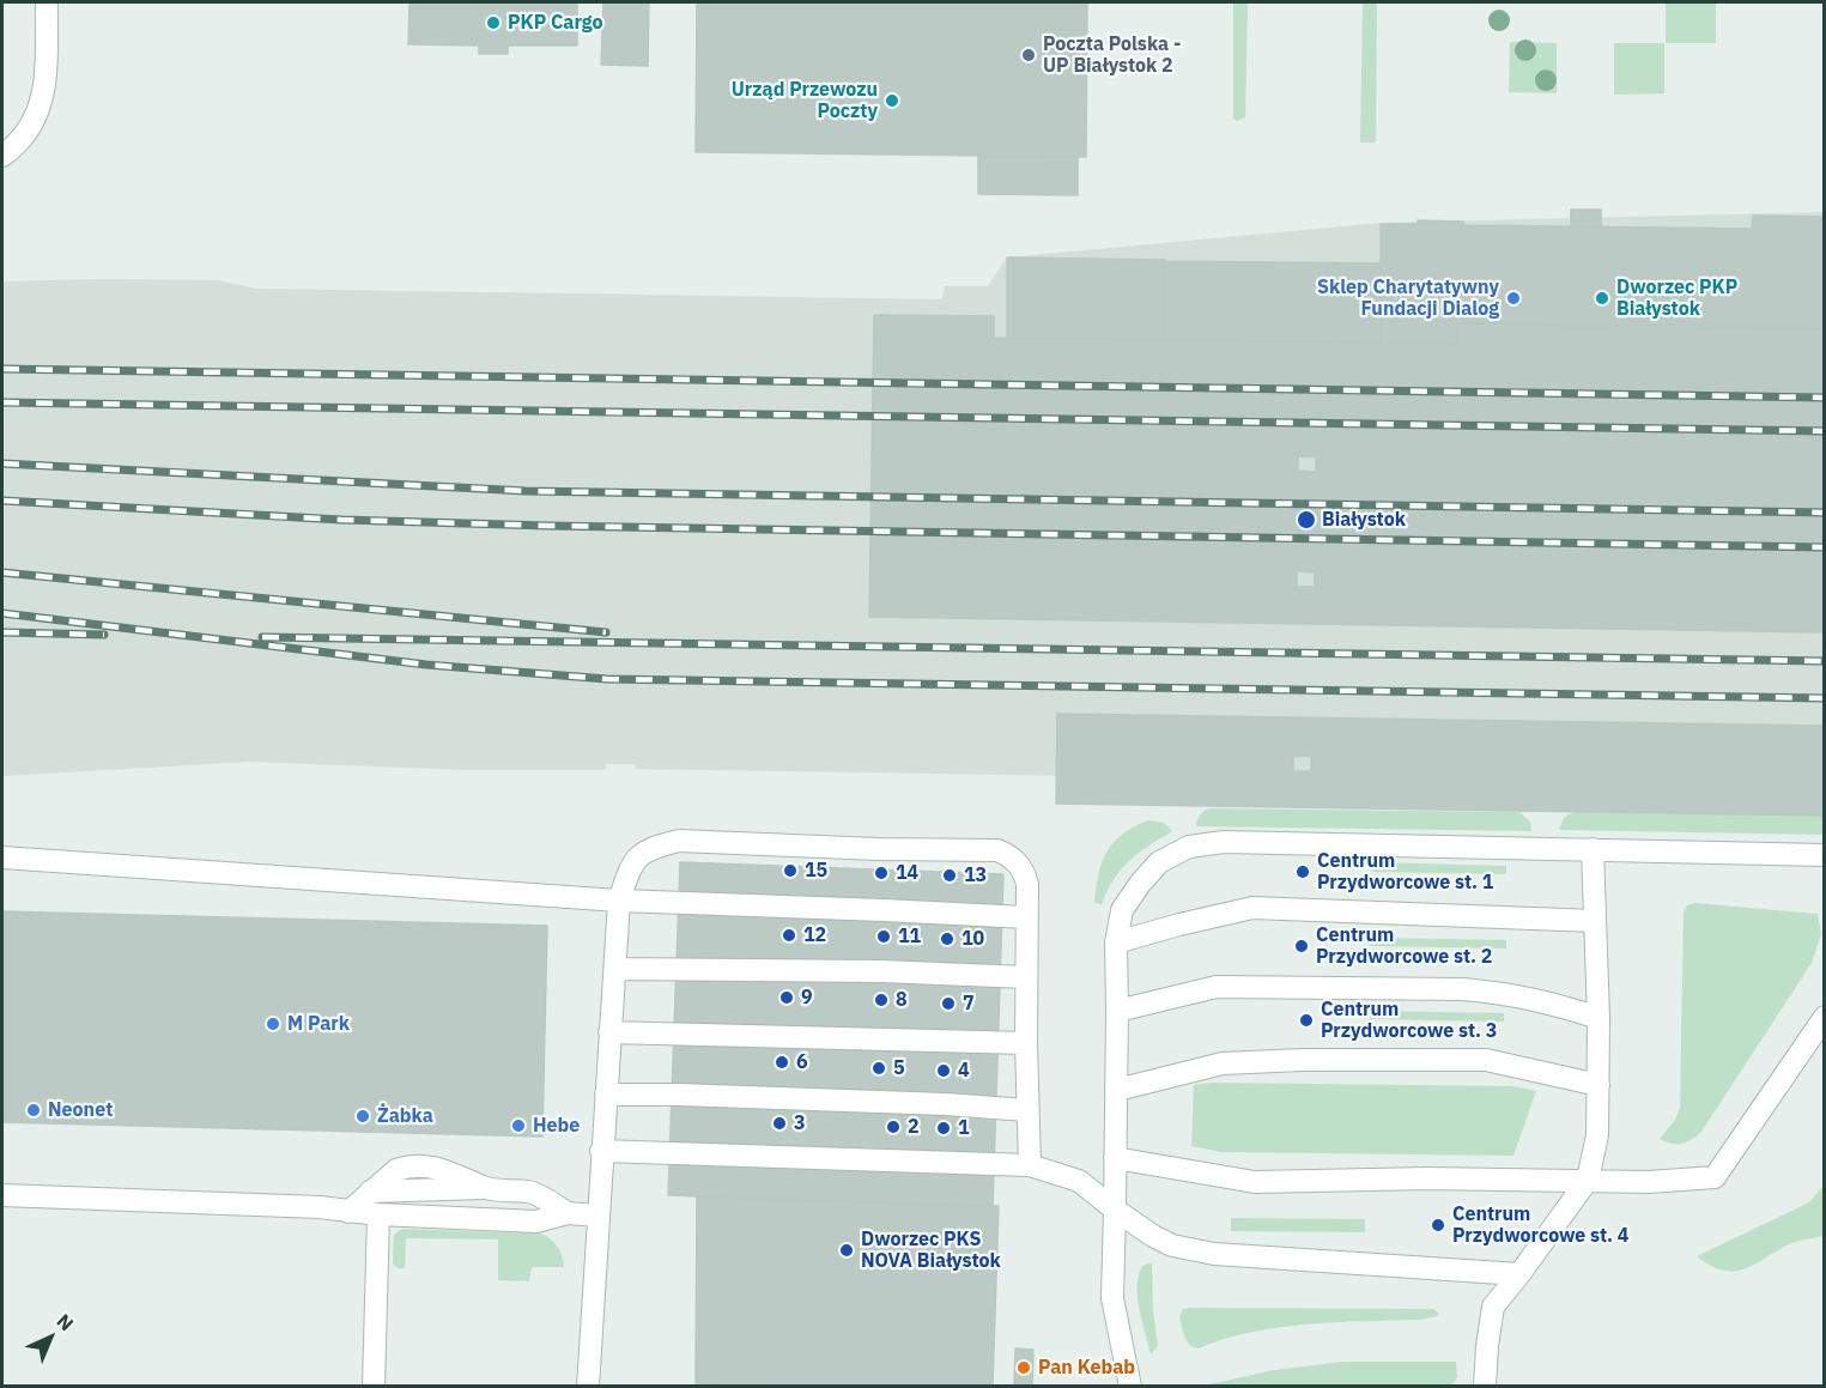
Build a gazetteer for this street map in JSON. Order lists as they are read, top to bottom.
{
  "places": [
    "PKP Cargo",
    "Poczta Polska - UP Białystok 2",
    "Urząd Przewozu Poczty",
    "Sklep Charytatywny Fundacji Dialog",
    "Dworzec PKP Białystok",
    "Białystok",
    "15",
    "Centrum Przydworcowe st. 1",
    "14",
    "13",
    "12",
    "11",
    "10",
    "Centrum Przydworcowe st. 2",
    "9",
    "8",
    "7",
    "Centrum Przydworcowe st. 3",
    "M Park",
    "6",
    "5",
    "4",
    "Neonet",
    "Żabka",
    "3",
    "Hebe",
    "2",
    "1",
    "Centrum Przydworcowe st. 4",
    "Dworzec PKS NOVA Białystok",
    "Pan Kebab"
  ],
  "north": "top right"
}
